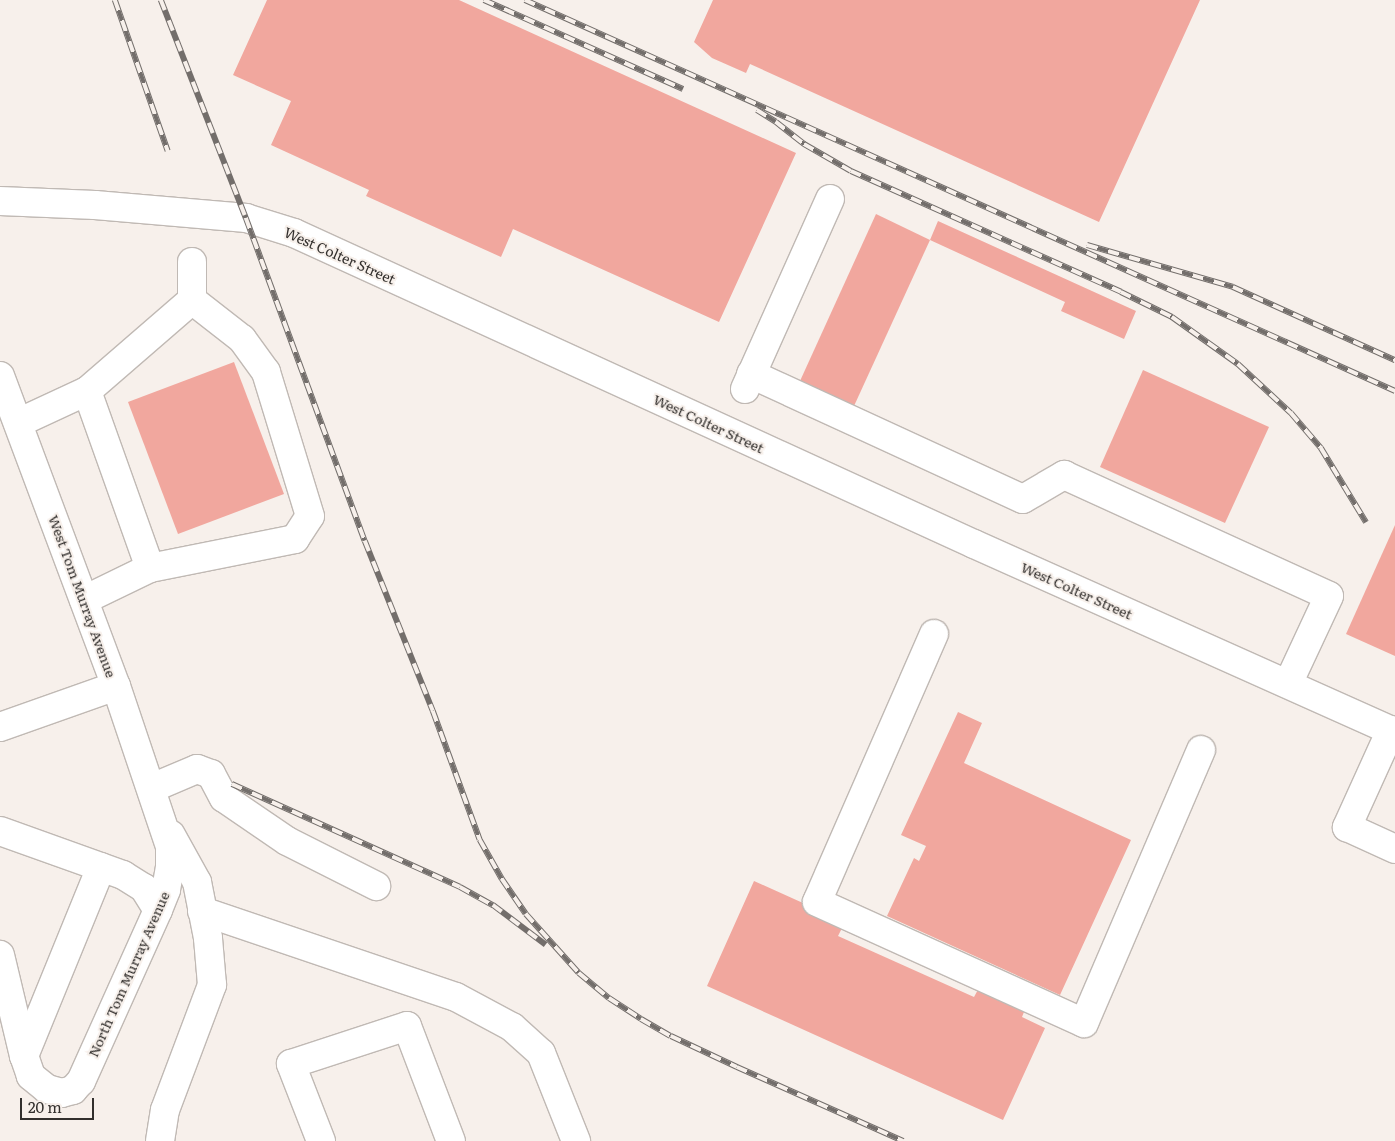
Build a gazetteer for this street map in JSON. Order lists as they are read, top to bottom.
{
  "streets": {
    "street": ["West Colter Street", "West Tom Murray Avenue", "North Tom Murray Avenue"]
  },
  "crossings": [
    ["West Tom Murray Avenue", "North Tom Murray Avenue"]
  ],
  "scale_bar": "20 m"
}
